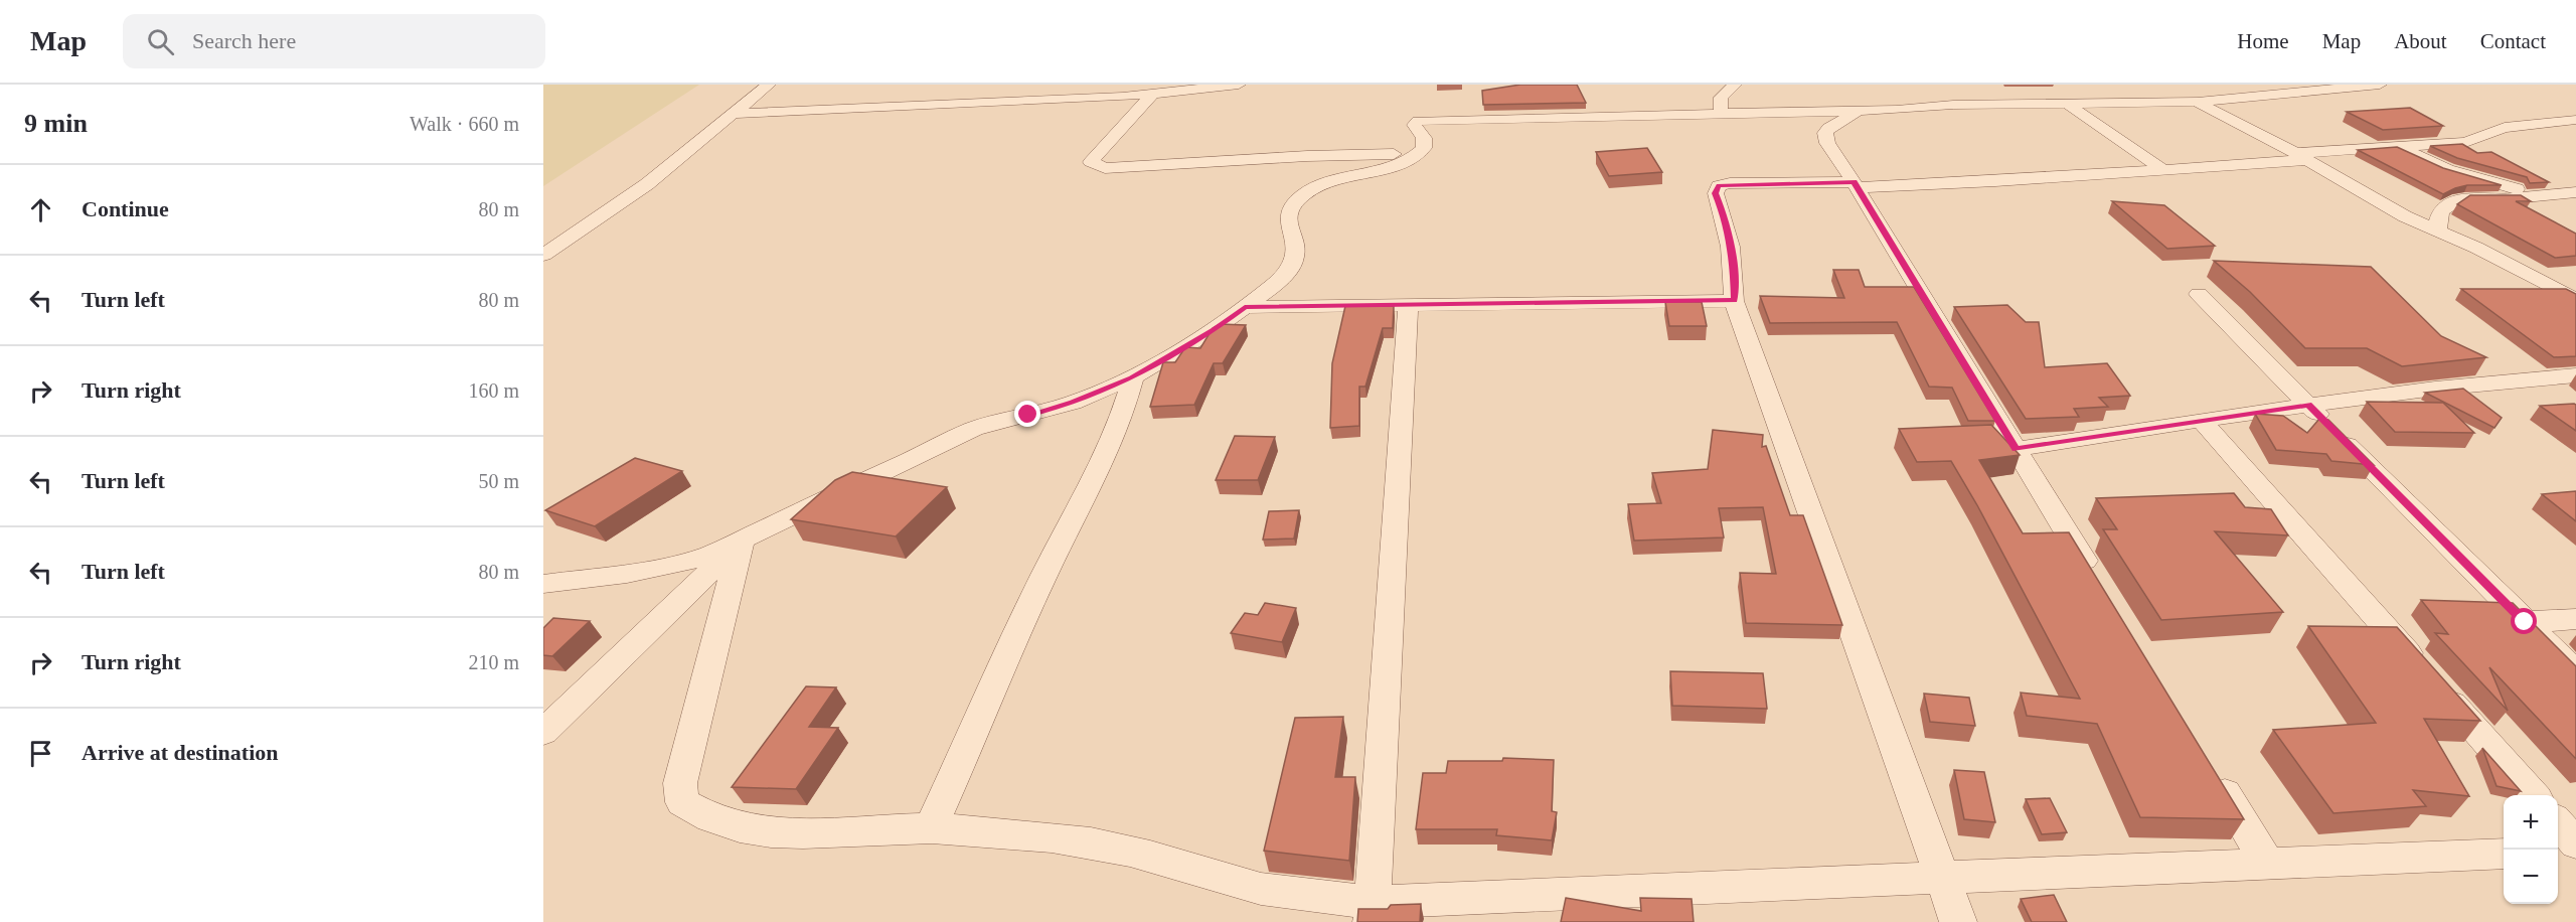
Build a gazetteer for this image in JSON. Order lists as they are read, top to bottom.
{
  "page": {
    "header": "Map",
    "search": "Search here",
    "nav": [
      "Home",
      "Map",
      "About",
      "Contact"
    ],
    "heading": ["9 min", "Walk · 660 m"],
    "list": [
      ["Continue", "80 m"],
      ["Turn left", "80 m"],
      ["Turn right", "160 m"],
      ["Turn left", "50 m"],
      ["Turn left", "80 m"],
      ["Turn right", "210 m"],
      "Arrive at destination"
    ],
    "map_buttons": ["+", "−"]
  }
}
